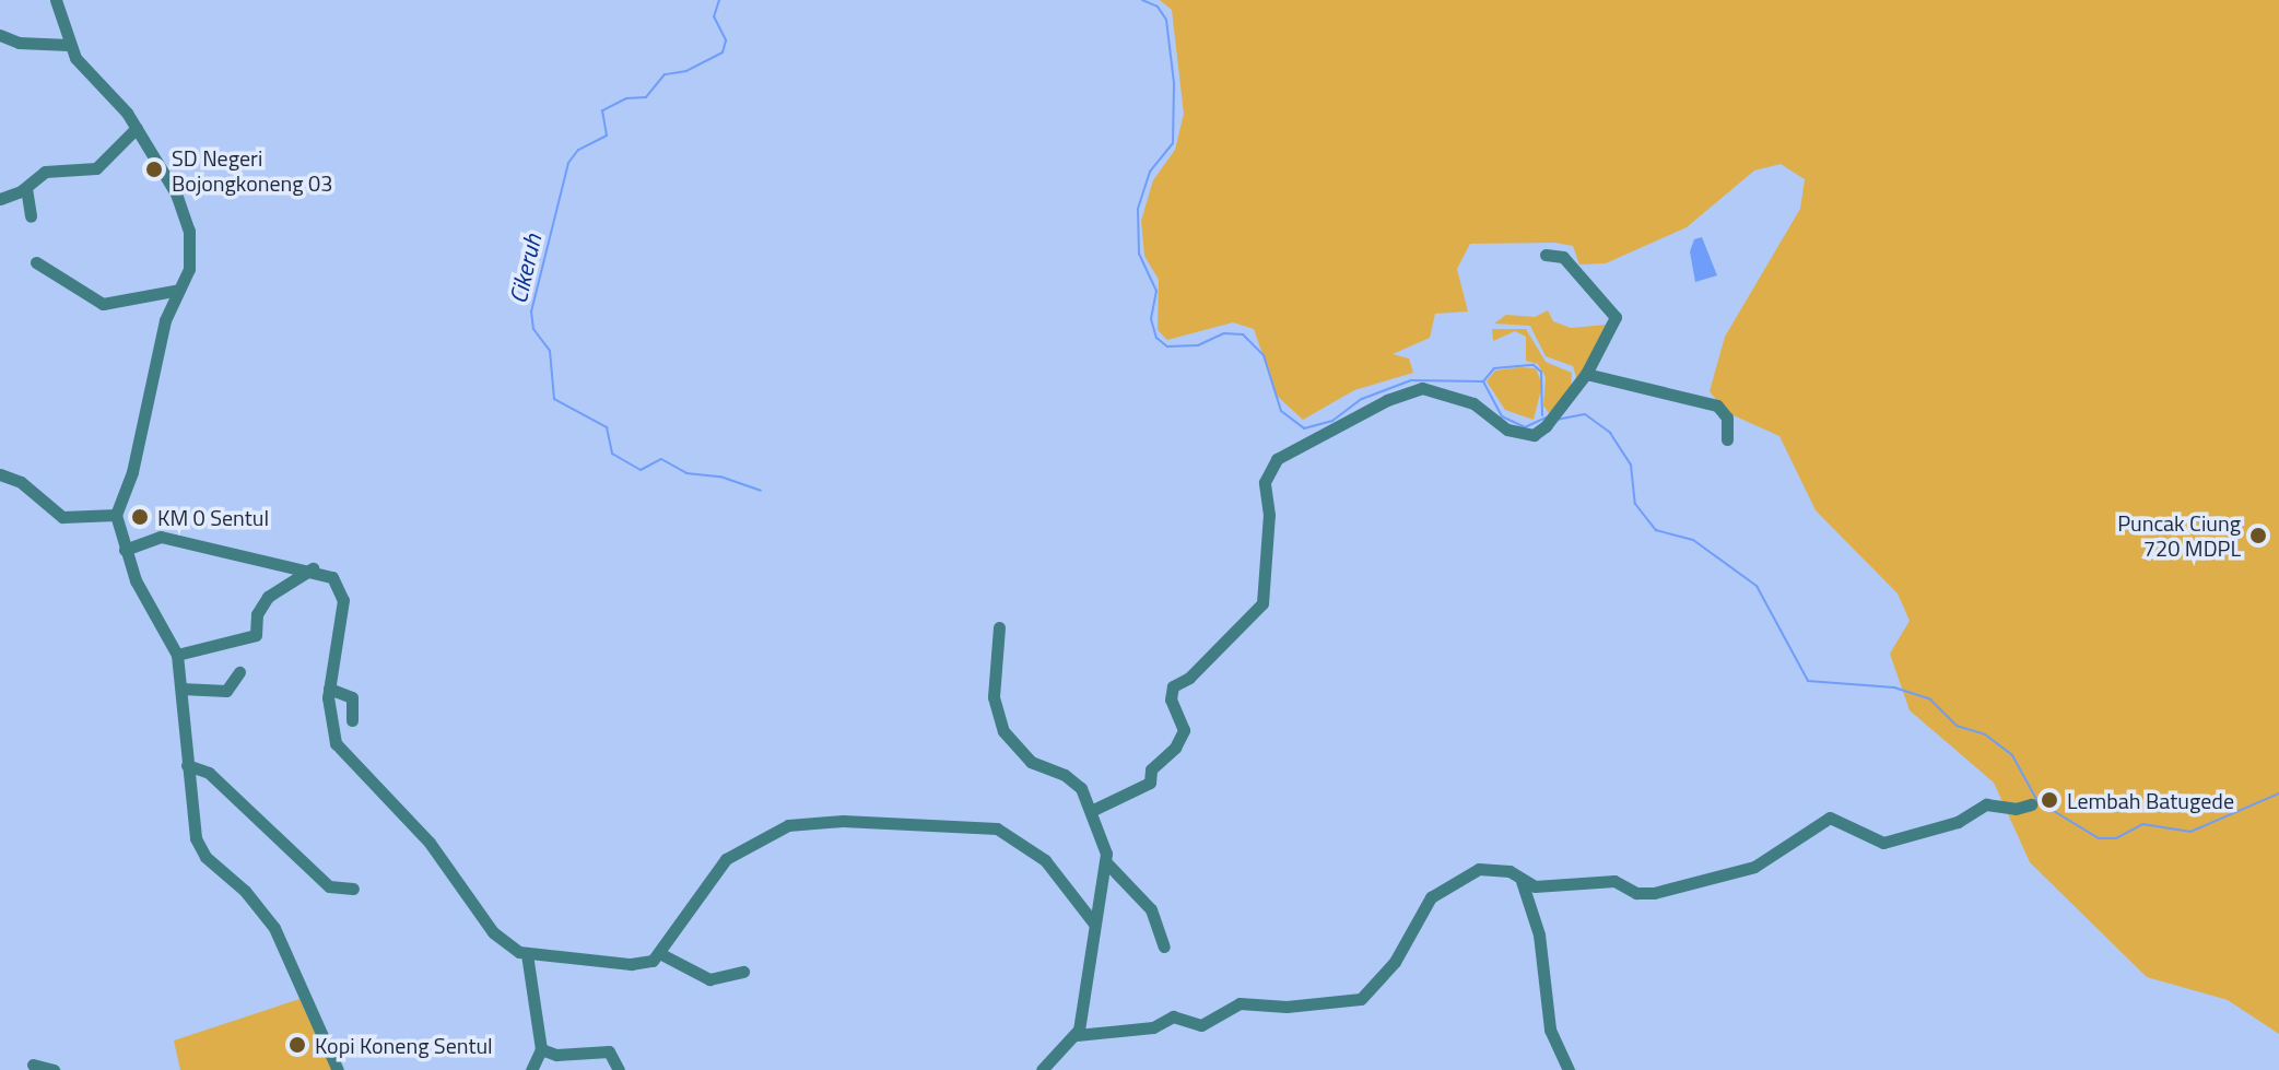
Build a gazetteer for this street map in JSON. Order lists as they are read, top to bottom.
{
  "water": ["Cikeruh"],
  "places": [
    "SD Negeri Bojongkoneng 03",
    "KM 0 Sentul",
    "Puncak Ciung 720 MDPL",
    "Lembah Batugede",
    "Kopi Koneng Sentul"
  ]
}
